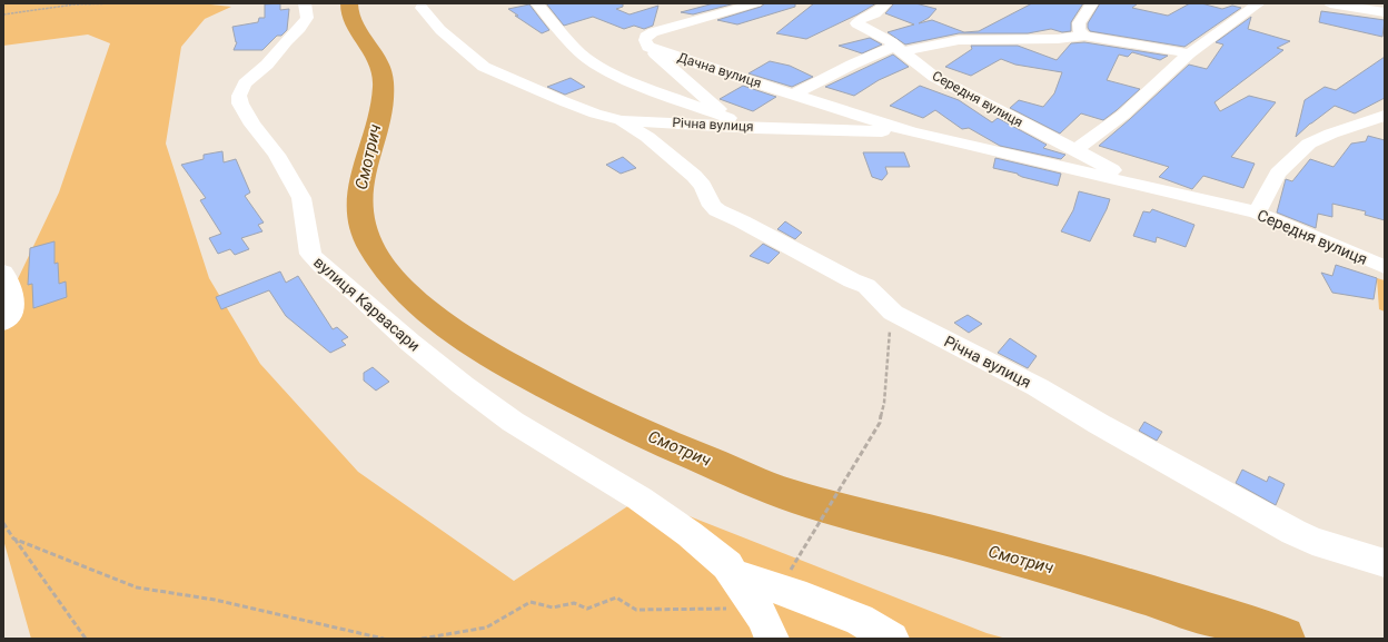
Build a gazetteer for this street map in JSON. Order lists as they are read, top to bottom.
{
  "streets": {
    "street": [
      "Дачна вулиця",
      "Середня вулиця",
      "Річна вулиця",
      "вулиця Карвасари"
    ]
  },
  "crossings": [
    ["Дачна вулиця", "Середня вулиця"],
    ["Дачна вулиця", "Річна вулиця"],
    ["Середня вулиця", "Річна вулиця"]
  ],
  "water": ["Смотрич"]
}
